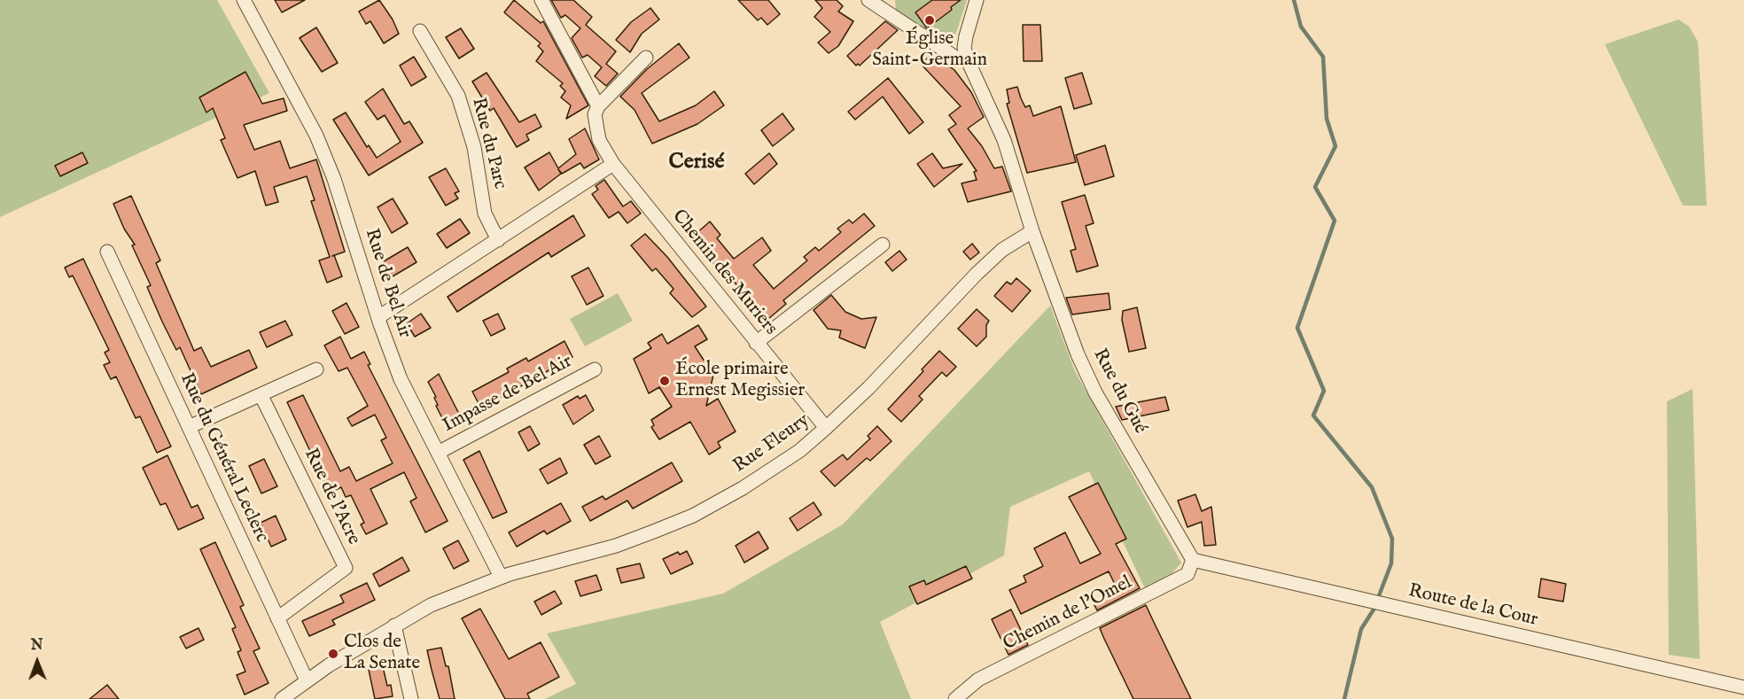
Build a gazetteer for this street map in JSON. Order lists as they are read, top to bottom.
{
  "streets": {
    "street": [
      "Rue du Parc",
      "Chemin des Muriers",
      "Rue de Bel Air",
      "Rue du Gué",
      "Impasse de Bel Air",
      "Rue Fleury",
      "Rue du Général Leclerc",
      "Rue de l'Acre",
      "Route de la Cour",
      "Chemin de l'Omel"
    ]
  },
  "crossings": [
    ["Chemin des Muriers", "Rue Fleury"],
    ["Rue de Bel Air", "Impasse de Bel Air"],
    ["Rue de Bel Air", "Rue Fleury"],
    ["Rue du Gué", "Rue Fleury"],
    ["Rue du Gué", "Route de la Cour"],
    ["Rue du Gué", "Chemin de l'Omel"],
    ["Rue Fleury", "Rue du Général Leclerc"],
    ["Rue du Général Leclerc", "Rue de l'Acre"],
    ["Route de la Cour", "Chemin de l'Omel"]
  ],
  "districts": ["Cerisé"],
  "places": ["Église Saint-Germain", "École primaire Ernest Megissier", "Clos de La Senate"],
  "north": "top"
}
